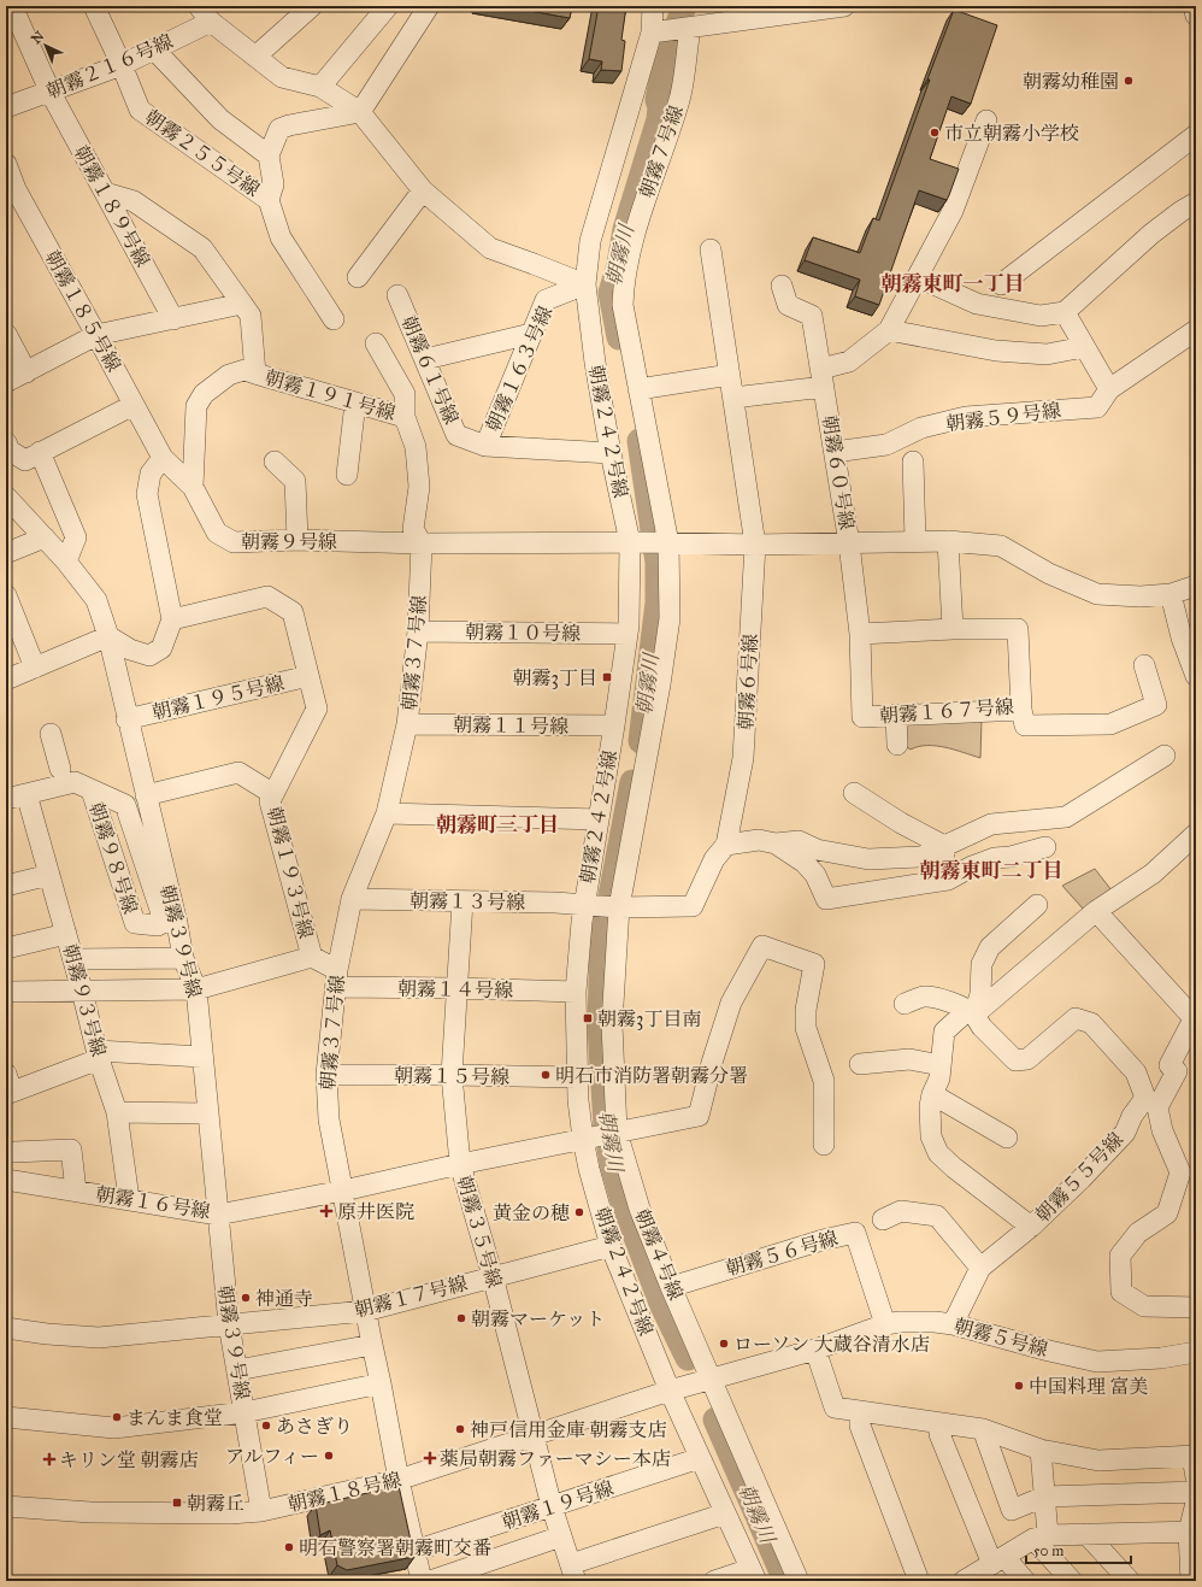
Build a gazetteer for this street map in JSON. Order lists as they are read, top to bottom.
{
  "streets": {
    "street": [
      "朝霧２１６号線",
      "朝霧７号線",
      "朝霧２５５号線",
      "朝霧１８９号線",
      "朝霧１８５号線",
      "朝霧１６３号線",
      "朝霧６１号線",
      "朝霧１９１号線",
      "朝霧５９号線",
      "朝霧２４２号線",
      "朝霧６０号線",
      "朝霧９号線",
      "朝霧１０号線",
      "朝霧３７号線",
      "朝霧６号線",
      "朝霧１９５号線",
      "朝霧１６７号線",
      "朝霧１１号線",
      "朝霧９８号線",
      "朝霧１９３号線",
      "朝霧１３号線",
      "朝霧３９号線",
      "朝霧１４号線",
      "朝霧９３号線",
      "朝霧１５号線",
      "朝霧５５号線",
      "朝霧１６号線",
      "朝霧３５号線",
      "朝霧５６号線",
      "朝霧４号線",
      "朝霧１７号線",
      "朝霧５号線",
      "朝霧１８号線",
      "朝霧１９号線"
    ]
  },
  "crossings": [
    ["朝霧２１６号線", "朝霧２５５号線"],
    ["朝霧２１６号線", "朝霧１８９号線"],
    ["朝霧７号線", "朝霧２４２号線"],
    ["朝霧７号線", "朝霧６０号線"],
    ["朝霧７号線", "朝霧９号線"],
    ["朝霧１８９号線", "朝霧１９１号線"],
    ["朝霧１８５号線", "朝霧９号線"],
    ["朝霧１６３号線", "朝霧６１号線"],
    ["朝霧１６３号線", "朝霧２４２号線"],
    ["朝霧６１号線", "朝霧２４２号線"],
    ["朝霧１９１号線", "朝霧９号線"],
    ["朝霧１９１号線", "朝霧３７号線"],
    ["朝霧５９号線", "朝霧６０号線"],
    ["朝霧２４２号線", "朝霧６０号線"],
    ["朝霧２４２号線", "朝霧９号線"],
    ["朝霧２４２号線", "朝霧１０号線"],
    ["朝霧２４２号線", "朝霧６号線"],
    ["朝霧２４２号線", "朝霧１１号線"],
    ["朝霧２４２号線", "朝霧１３号線"],
    ["朝霧２４２号線", "朝霧１４号線"],
    ["朝霧２４２号線", "朝霧１５号線"],
    ["朝霧２４２号線", "朝霧１６号線"],
    ["朝霧２４２号線", "朝霧４号線"],
    ["朝霧２４２号線", "朝霧１７号線"],
    ["朝霧２４２号線", "朝霧５号線"],
    ["朝霧２４２号線", "朝霧１８号線"],
    ["朝霧２４２号線", "朝霧１９号線"],
    ["朝霧６０号線", "朝霧９号線"],
    ["朝霧６０号線", "朝霧６号線"],
    ["朝霧６０号線", "朝霧１６７号線"],
    ["朝霧９号線", "朝霧３７号線"],
    ["朝霧１０号線", "朝霧３７号線"],
    ["朝霧３７号線", "朝霧１１号線"],
    ["朝霧３７号線", "朝霧１９３号線"],
    ["朝霧３７号線", "朝霧１３号線"],
    ["朝霧３７号線", "朝霧１４号線"],
    ["朝霧３７号線", "朝霧１５号線"],
    ["朝霧３７号線", "朝霧１６号線"],
    ["朝霧３７号線", "朝霧１７号線"],
    ["朝霧３７号線", "朝霧１８号線"],
    ["朝霧３７号線", "朝霧１９号線"],
    ["朝霧６号線", "朝霧１３号線"],
    ["朝霧６号線", "朝霧４号線"],
    ["朝霧１９５号線", "朝霧１９３号線"],
    ["朝霧１９５号線", "朝霧３９号線"],
    ["朝霧９８号線", "朝霧３９号線"],
    ["朝霧１９３号線", "朝霧１４号線"],
    ["朝霧１３号線", "朝霧３５号線"],
    ["朝霧１３号線", "朝霧４号線"],
    ["朝霧３９号線", "朝霧１６号線"],
    ["朝霧３９号線", "朝霧１７号線"],
    ["朝霧３９号線", "朝霧１８号線"],
    ["朝霧１４号線", "朝霧３５号線"],
    ["朝霧９３号線", "朝霧１６号線"],
    ["朝霧１５号線", "朝霧３５号線"],
    ["朝霧５５号線", "朝霧５号線"],
    ["朝霧１６号線", "朝霧３５号線"],
    ["朝霧１６号線", "朝霧４号線"],
    ["朝霧３５号線", "朝霧１７号線"],
    ["朝霧３５号線", "朝霧１８号線"],
    ["朝霧３５号線", "朝霧１９号線"],
    ["朝霧５６号線", "朝霧４号線"],
    ["朝霧５６号線", "朝霧５号線"],
    ["朝霧４号線", "朝霧５号線"],
    ["朝霧５号線", "朝霧１８号線"]
  ],
  "districts": ["朝霧東町一丁目", "朝霧町三丁目", "朝霧東町二丁目"],
  "water": ["朝霧川"],
  "places": {
    "other": [
      "朝霧幼稚園",
      "市立朝霧小学校",
      "明石市消防署朝霧分署",
      "黄金の穂",
      "神通寺",
      "朝霧マーケット",
      "ローソン 大蔵谷清水店",
      "中国料理 富美",
      "まんま食堂",
      "あさぎり",
      "神戸信用金庫 朝霧支店",
      "アルフィー",
      "明石警察署朝霧町交番"
    ],
    "transit": ["朝霧3丁目", "朝霧3丁目南", "朝霧丘"],
    "health": ["原井医院", "薬局朝霧ファーマシー本店", "キリン堂 朝霧店"]
  },
  "scale_bar": "50 m",
  "north": "top left"
}
